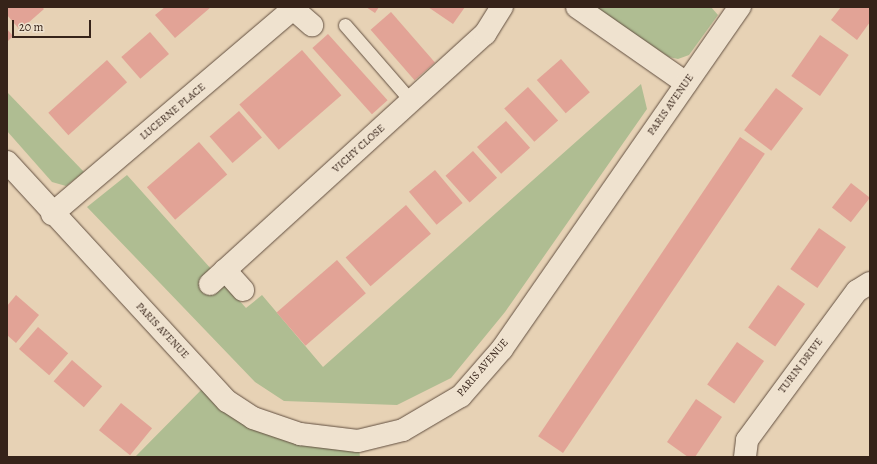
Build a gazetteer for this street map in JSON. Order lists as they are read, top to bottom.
{
  "streets": {
    "street": [
      "PARIS AVENUE",
      "LUCERNE PLACE",
      "VICHY CLOSE",
      "TURIN DRIVE"
    ]
  },
  "crossings": [
    ["PARIS AVENUE", "LUCERNE PLACE"]
  ],
  "scale_bar": "20 m"
}
